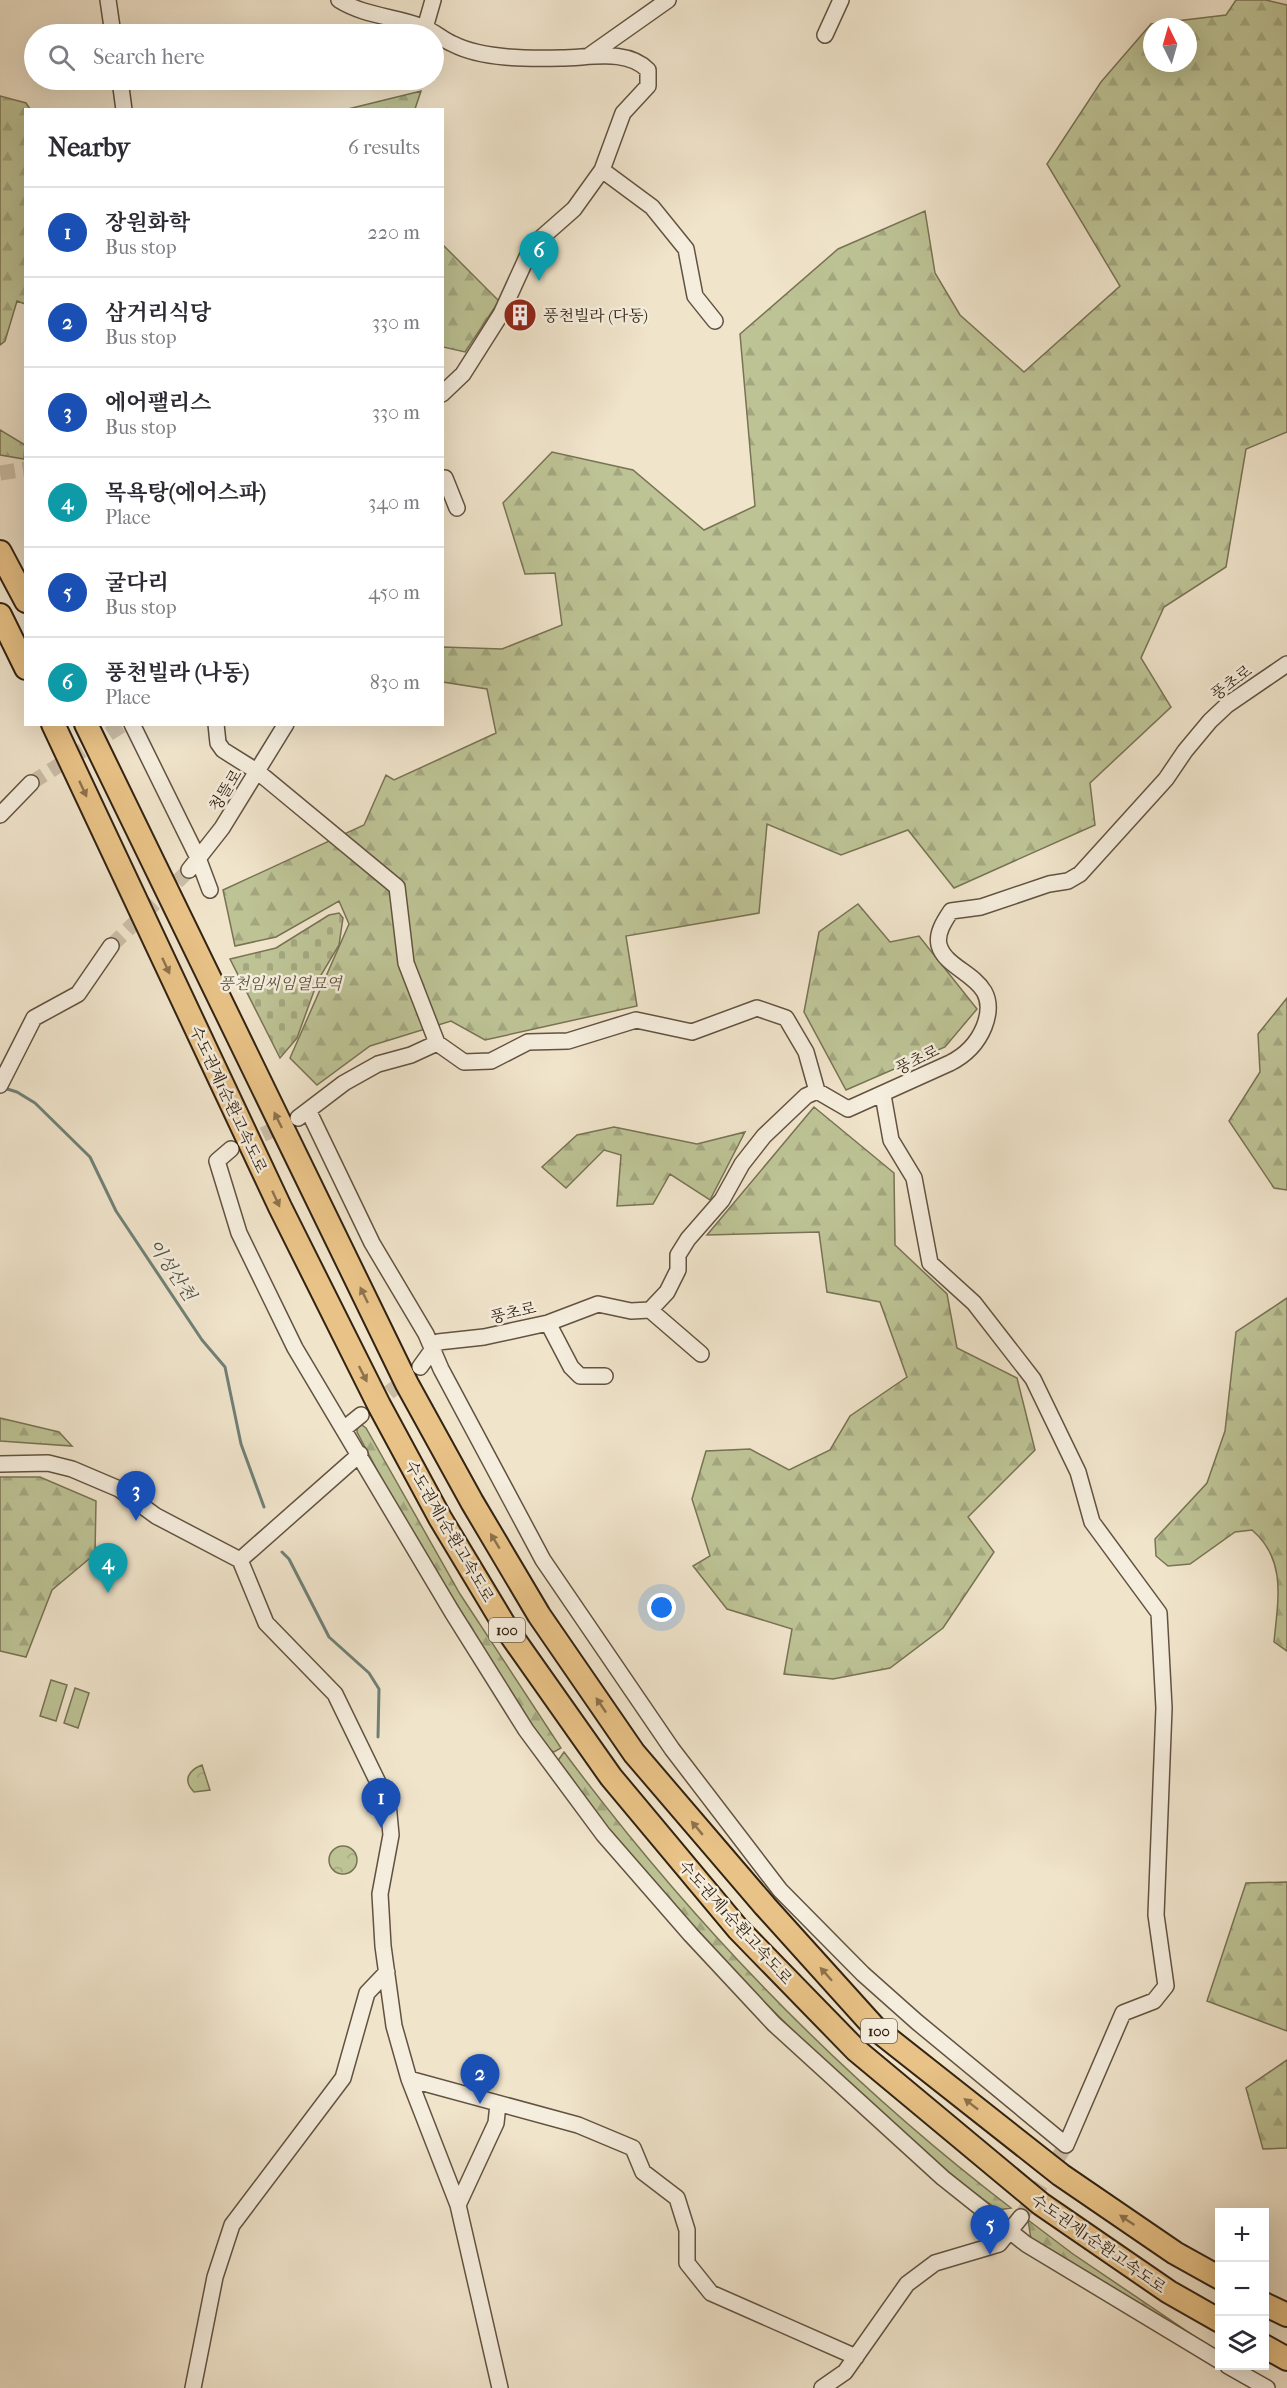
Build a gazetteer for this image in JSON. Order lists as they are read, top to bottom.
{
  "streets": {
    "highway": ["수도권제1순환고속도로", "100"],
    "street": ["풍초로", "청뜰로"]
  },
  "water": ["이성산천"],
  "parks": ["풍천임씨임열묘역"],
  "places": {
    "building": ["풍천빌라 (다동)"]
  },
  "north": "top",
  "page": {
    "search": "Search here",
    "heading": ["Nearby", "6 results"],
    "list": [
      {
        "mark": "1",
        "name": "장원화학",
        "note": "Bus stop",
        "value": "220 m"
      },
      {
        "mark": "2",
        "name": "삼거리식당",
        "note": "Bus stop",
        "value": "330 m"
      },
      {
        "mark": "3",
        "name": "에어팰리스",
        "note": "Bus stop",
        "value": "330 m"
      },
      {
        "mark": "4",
        "name": "목욕탕(에어스파)",
        "note": "Place",
        "value": "340 m"
      },
      {
        "mark": "5",
        "name": "굴다리",
        "note": "Bus stop",
        "value": "450 m"
      },
      {
        "mark": "6",
        "name": "풍천빌라 (나동)",
        "note": "Place",
        "value": "830 m"
      }
    ],
    "pins": [
      "6",
      "3",
      "4",
      "1",
      "2",
      "5"
    ],
    "map_buttons": ["+", "−"]
  }
}
